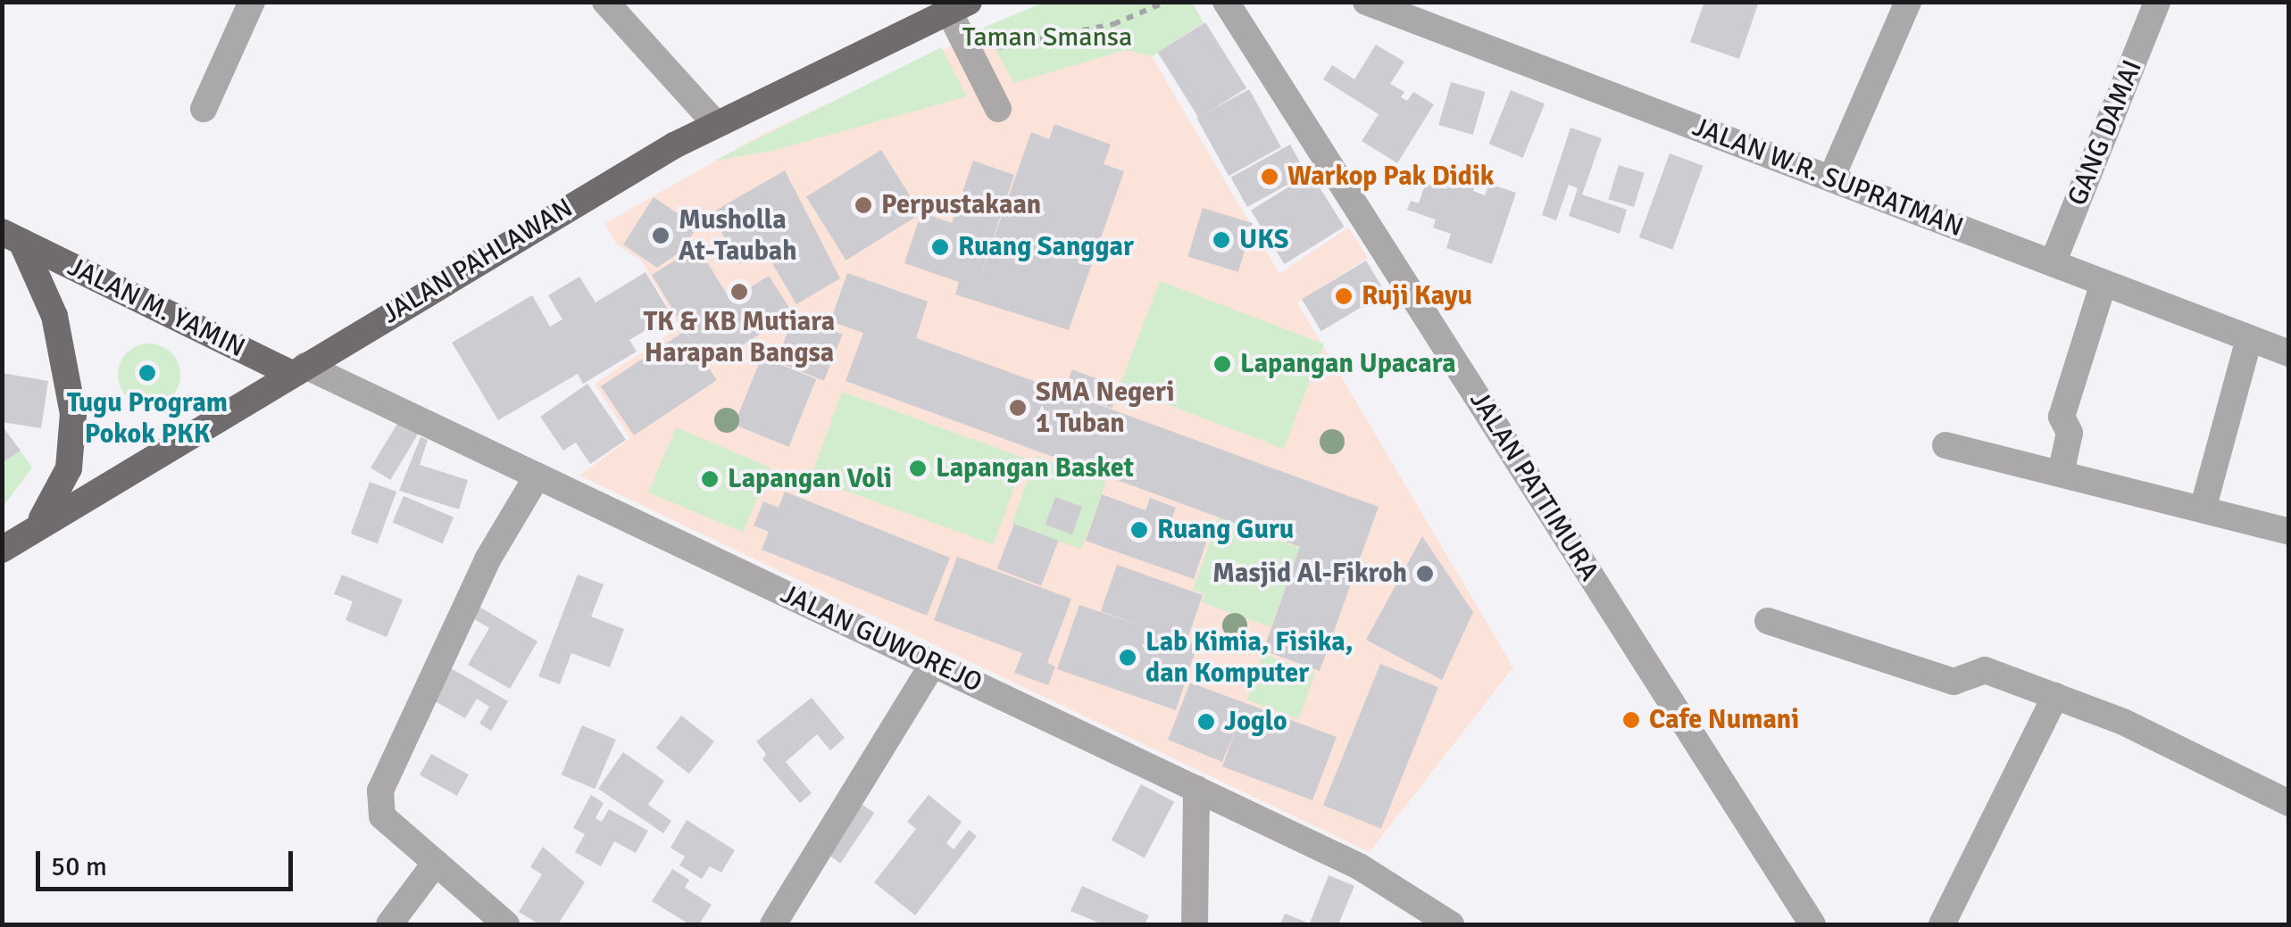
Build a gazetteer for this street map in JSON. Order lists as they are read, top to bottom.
{
  "streets": {
    "main road": ["JALAN PAHLAWAN", "JALAN M. YAMIN"],
    "street": [
      "GANG DAMAI",
      "JALAN W.R. SUPRATMAN",
      "JALAN PATTIMURA",
      "JALAN GUWOREJO"
    ]
  },
  "crossings": [
    ["GANG DAMAI", "JALAN W.R. SUPRATMAN"],
    ["JALAN PAHLAWAN", "JALAN M. YAMIN"],
    ["JALAN PAHLAWAN", "JALAN GUWOREJO"],
    ["JALAN M. YAMIN", "JALAN GUWOREJO"]
  ],
  "parks": ["Taman Smansa"],
  "places": [
    "Warkop Pak Didik",
    "Perpustakaan",
    "Musholla At-Taubah",
    "UKS",
    "Ruang Sanggar",
    "TK & KB Mutiara Harapan Bangsa",
    "Ruji Kayu",
    "Lapangan Upacara",
    "Tugu Program Pokok PKK",
    "SMA Negeri 1 Tuban",
    "Lapangan Basket",
    "Lapangan Voli",
    "Ruang Guru",
    "Masjid Al-Fikroh",
    "Lab Kimia, Fisika, dan Komputer",
    "Cafe Numani",
    "Joglo"
  ],
  "scale_bar": "50 m"
}
